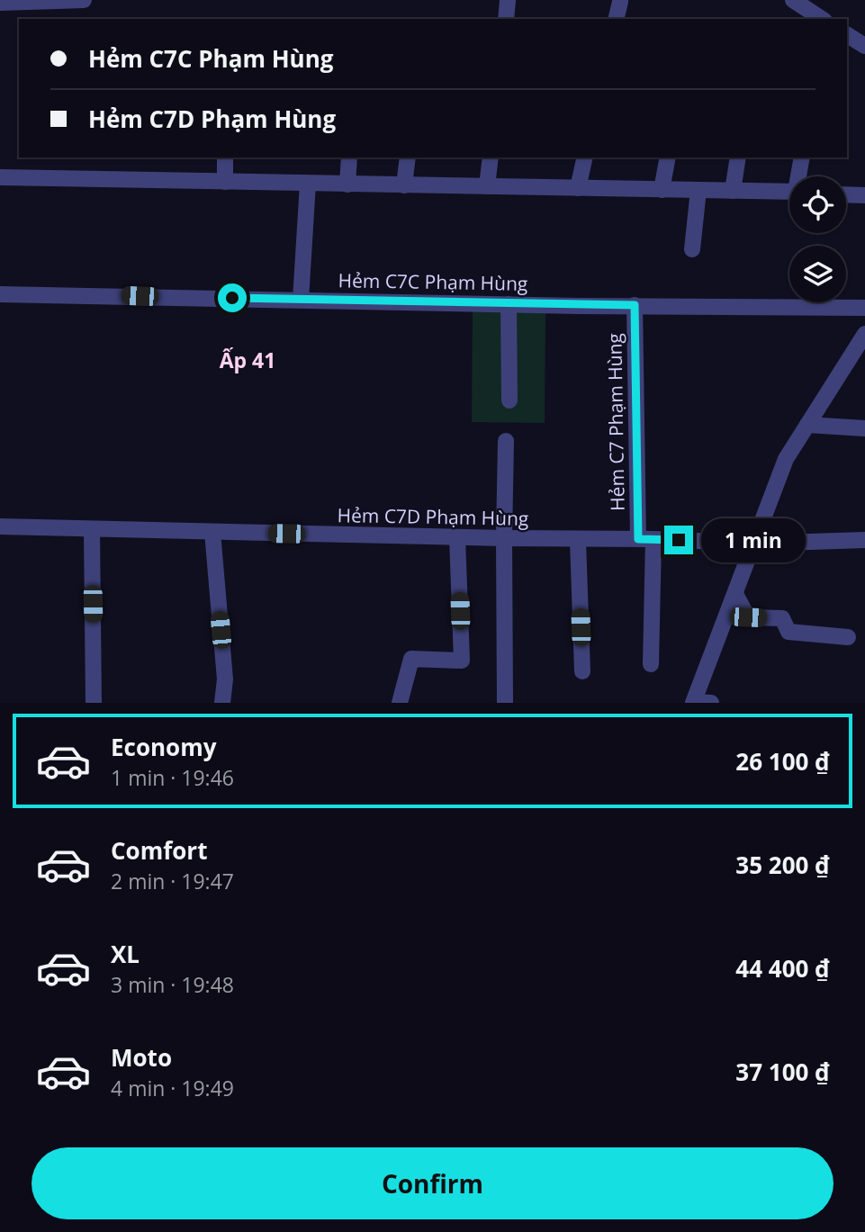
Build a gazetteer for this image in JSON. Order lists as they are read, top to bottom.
{
  "streets": {
    "street": ["Hẻm C7C Phạm Hùng", "Hẻm C7 Phạm Hùng", "Hẻm C7D Phạm Hùng"]
  },
  "crossings": [
    ["Hẻm C7C Phạm Hùng", "Hẻm C7 Phạm Hùng"],
    ["Hẻm C7 Phạm Hùng", "Hẻm C7D Phạm Hùng"]
  ],
  "districts": ["Ấp 41"],
  "page": {
    "banner": ["Hẻm C7C Phạm Hùng", "Hẻm C7D Phạm Hùng"],
    "bubble": "1 min",
    "list": [
      {
        "name": "Economy",
        "note": "1 min · 19:46",
        "value": "26 100 ₫"
      },
      {
        "name": "Comfort",
        "note": "2 min · 19:47",
        "value": "35 200 ₫"
      },
      {
        "name": "XL",
        "note": "3 min · 19:48",
        "value": "44 400 ₫"
      },
      {
        "name": "Moto",
        "note": "4 min · 19:49",
        "value": "37 100 ₫"
      }
    ],
    "buttons": "Confirm"
  }
}
